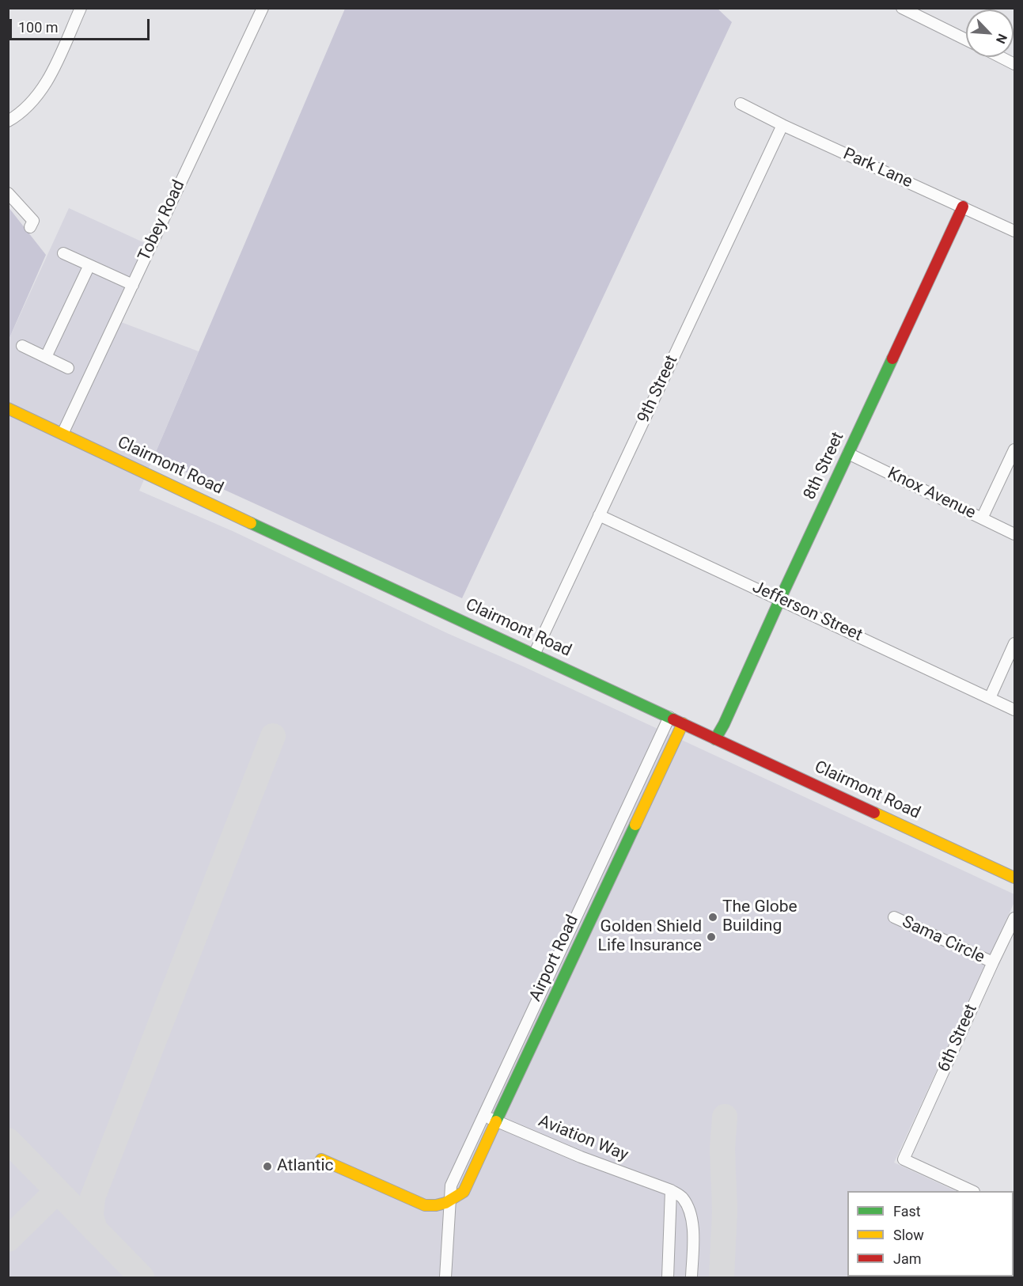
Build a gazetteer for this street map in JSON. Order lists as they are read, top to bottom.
{
  "streets": {
    "street": [
      "Park Lane",
      "Tobey Road",
      "9th Street",
      "Clairmont Road",
      "8th Street",
      "Knox Avenue",
      "Jefferson Street",
      "Sama Circle",
      "Airport Road",
      "6th Street",
      "Aviation Way"
    ]
  },
  "crossings": [
    ["Park Lane", "9th Street"],
    ["Park Lane", "8th Street"],
    ["Tobey Road", "Clairmont Road"],
    ["9th Street", "Clairmont Road"],
    ["9th Street", "Jefferson Street"],
    ["Clairmont Road", "8th Street"],
    ["Clairmont Road", "Airport Road"],
    ["8th Street", "Knox Avenue"],
    ["8th Street", "Jefferson Street"],
    ["Sama Circle", "6th Street"],
    ["Airport Road", "Aviation Way"]
  ],
  "places": ["The Globe Building", "Golden Shield Life Insurance", "Atlantic"],
  "legend": ["Fast", "Slow", "Jam"],
  "scale_bar": "100 m",
  "north": "bottom right"
}
